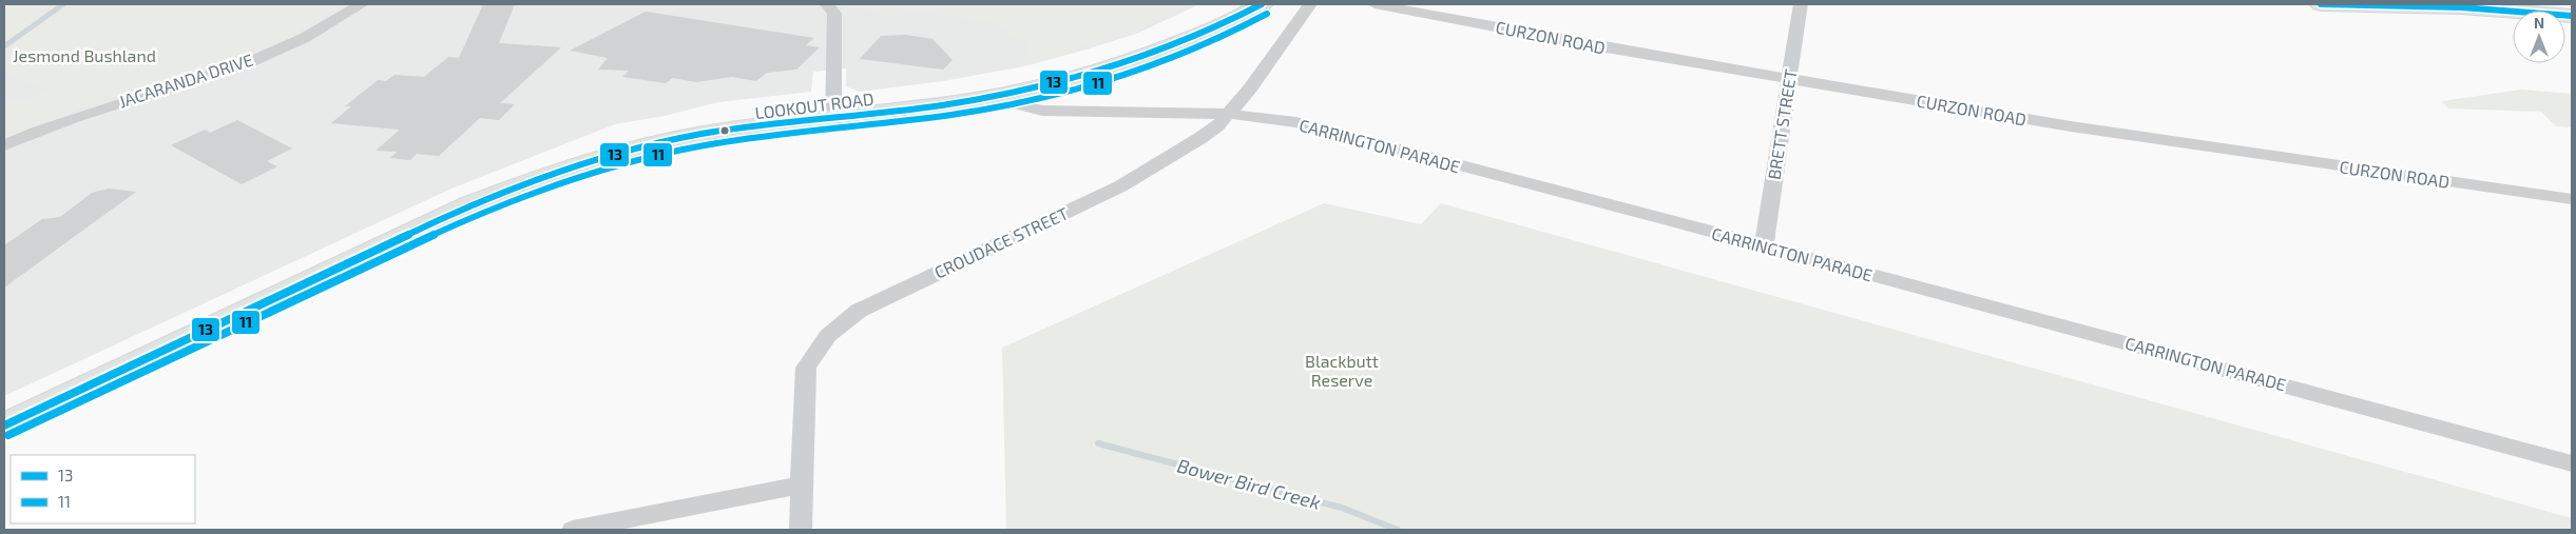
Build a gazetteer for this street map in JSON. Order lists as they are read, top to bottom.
{
  "streets": {
    "main road": ["LOOKOUT ROAD"],
    "street": [
      "CURZON ROAD",
      "JACARANDA DRIVE",
      "BRETT STREET",
      "CARRINGTON PARADE",
      "CROUDACE STREET"
    ]
  },
  "crossings": [
    ["CURZON ROAD", "BRETT STREET"],
    ["LOOKOUT ROAD", "CARRINGTON PARADE"],
    ["BRETT STREET", "CARRINGTON PARADE"],
    ["CARRINGTON PARADE", "CROUDACE STREET"]
  ],
  "water": ["Bower Bird Creek"],
  "parks": ["Jesmond Bushland", "Blackbutt Reserve"],
  "lines": ["transit line 13", "transit line 11"],
  "legend": ["13", "11"],
  "north": "top"
}
